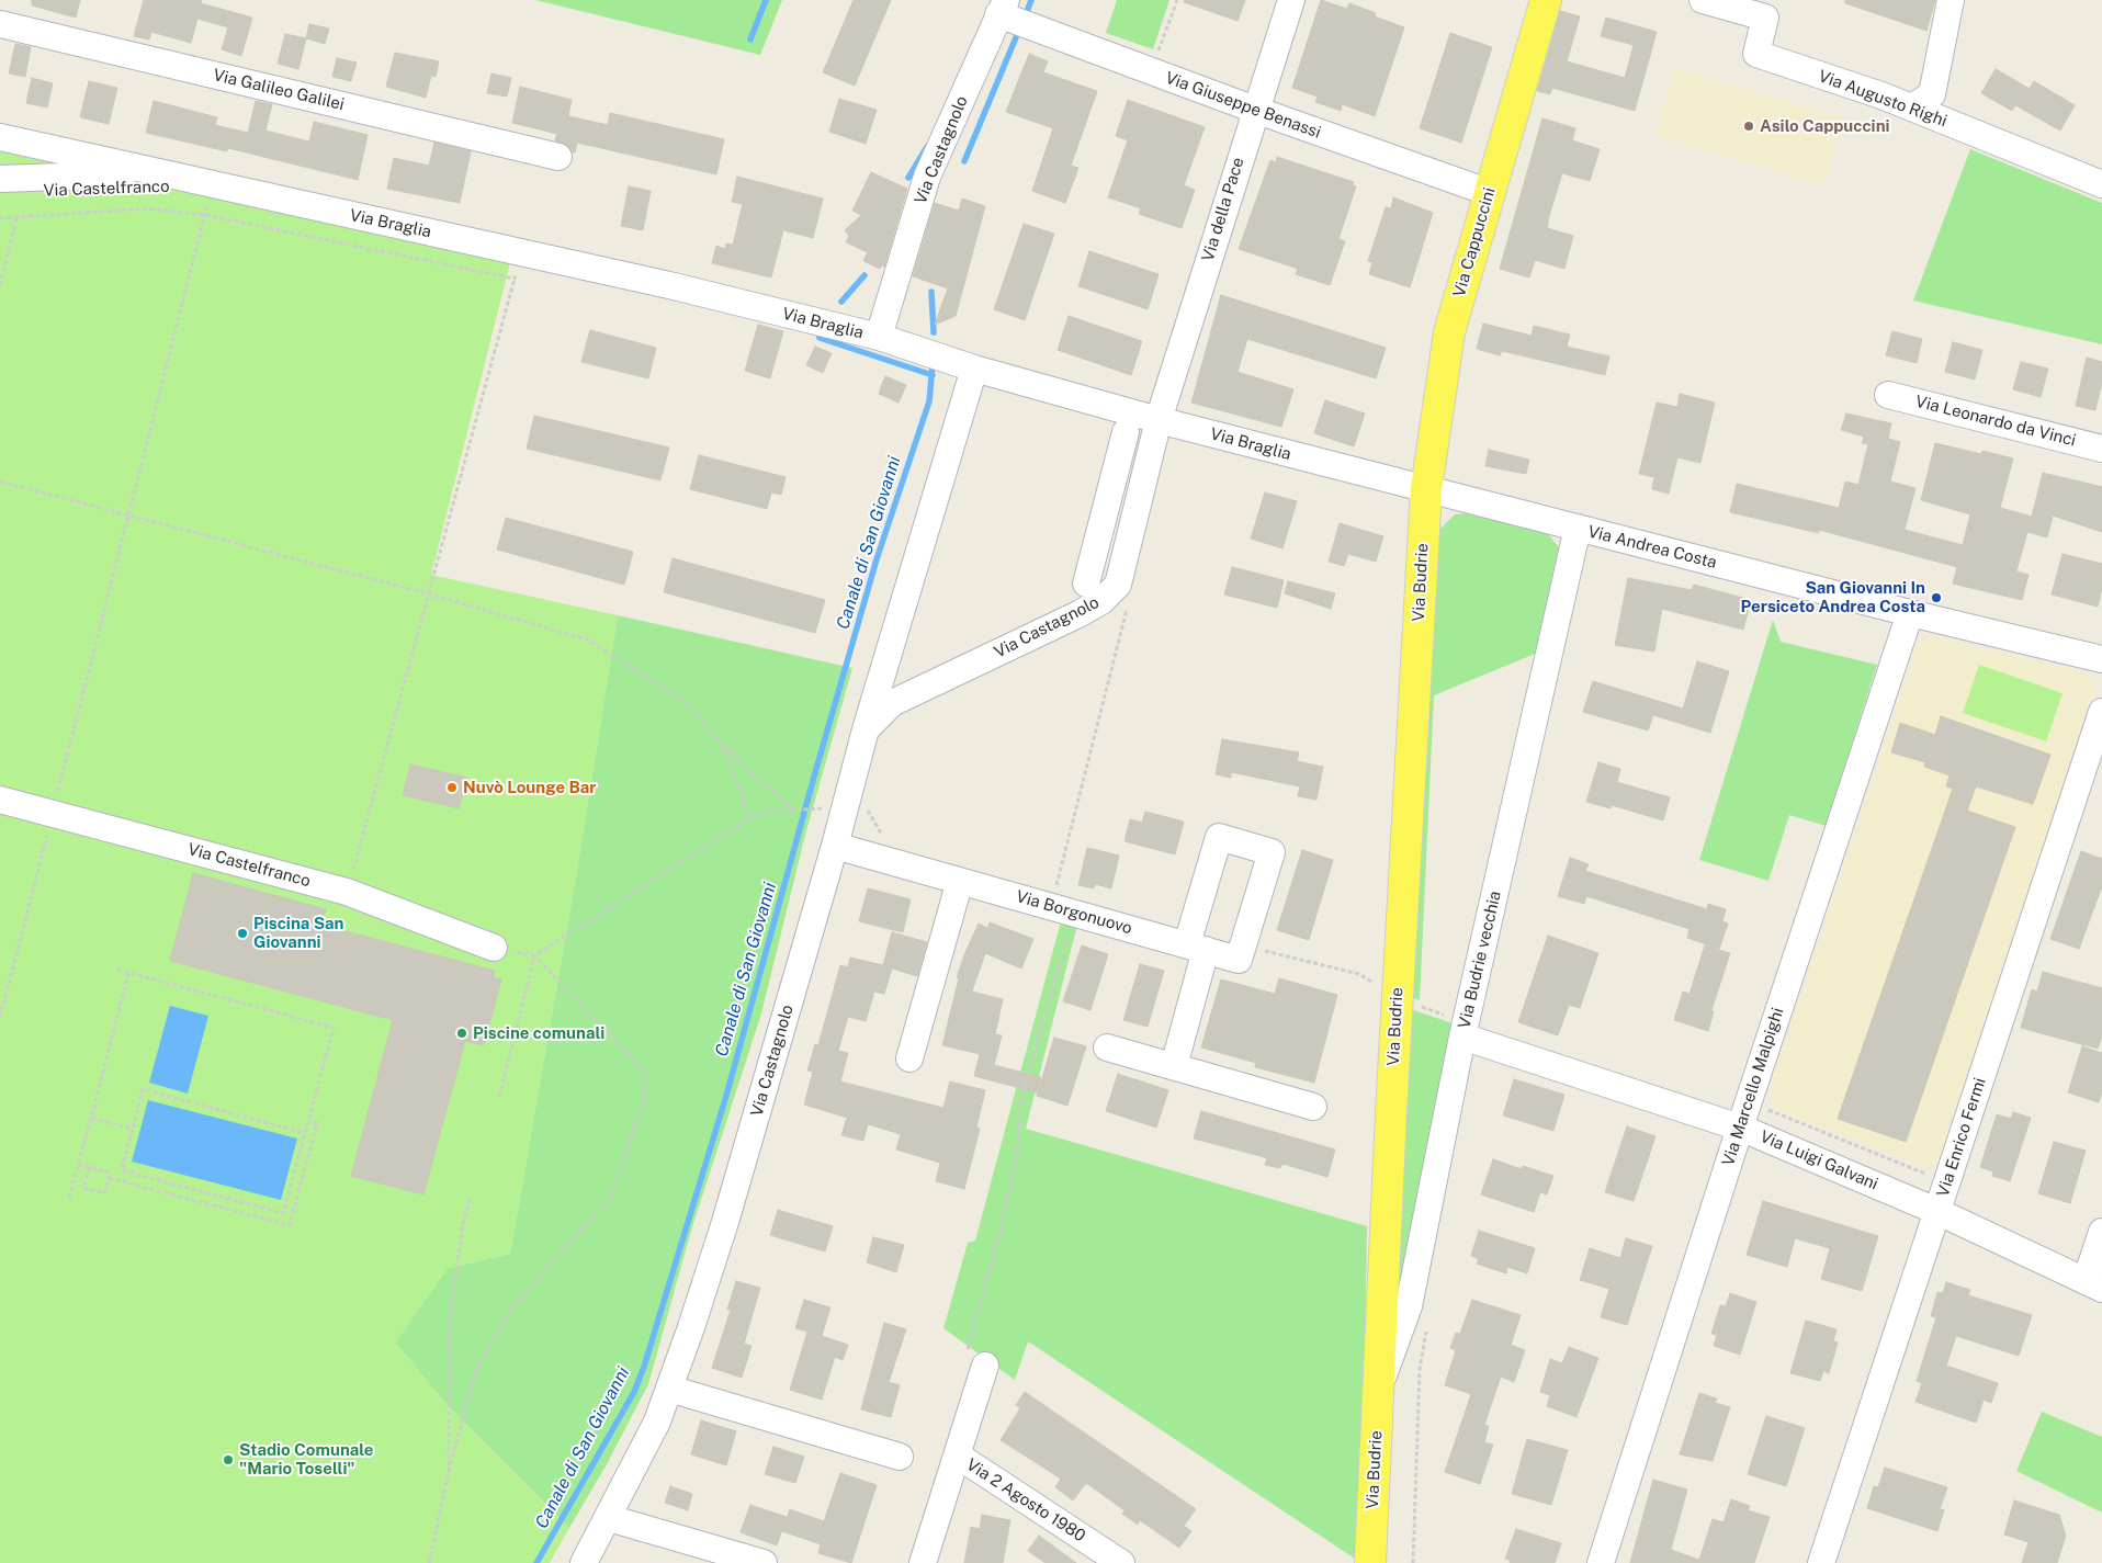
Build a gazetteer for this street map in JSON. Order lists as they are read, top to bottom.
{
  "streets": {
    "main road": ["Via Cappuccini", "Via Budrie"],
    "street": [
      "Via Galileo Galilei",
      "Via Augusto Righi",
      "Via Giuseppe Benassi",
      "Via Castagnolo",
      "Via Castelfranco",
      "Via della Pace",
      "Via Braglia",
      "Via Leonardo da Vinci",
      "Via Andrea Costa",
      "Via Borgonuovo",
      "Via Budrie vecchia",
      "Via Marcello Malpighi",
      "Via Enrico Fermi",
      "Via Luigi Galvani",
      "Via 2 Agosto 1980"
    ]
  },
  "crossings": [
    ["Via Giuseppe Benassi", "Via Castagnolo"],
    ["Via Giuseppe Benassi", "Via della Pace"],
    ["Via Giuseppe Benassi", "Via Cappuccini"],
    ["Via Castagnolo", "Via della Pace"],
    ["Via Castagnolo", "Via Braglia"],
    ["Via Castagnolo", "Via Borgonuovo"],
    ["Via Castelfranco", "Via Braglia"],
    ["Via della Pace", "Via Braglia"],
    ["Via Braglia", "Via Cappuccini"],
    ["Via Braglia", "Via Andrea Costa"],
    ["Via Braglia", "Via Budrie"],
    ["Via Cappuccini", "Via Andrea Costa"],
    ["Via Cappuccini", "Via Budrie"],
    ["Via Andrea Costa", "Via Budrie"],
    ["Via Andrea Costa", "Via Budrie vecchia"],
    ["Via Andrea Costa", "Via Marcello Malpighi"],
    ["Via Budrie", "Via Budrie vecchia"],
    ["Via Budrie vecchia", "Via Luigi Galvani"],
    ["Via Marcello Malpighi", "Via Luigi Galvani"],
    ["Via Enrico Fermi", "Via Luigi Galvani"]
  ],
  "water": ["Canale di San Giovanni"],
  "places": [
    "Asilo Cappuccini",
    "San Giovanni In Persiceto Andrea Costa",
    "Nuvò Lounge Bar",
    "Piscina San Giovanni",
    "Piscine comunali",
    "Stadio Comunale \"Mario Toselli\""
  ]
}
